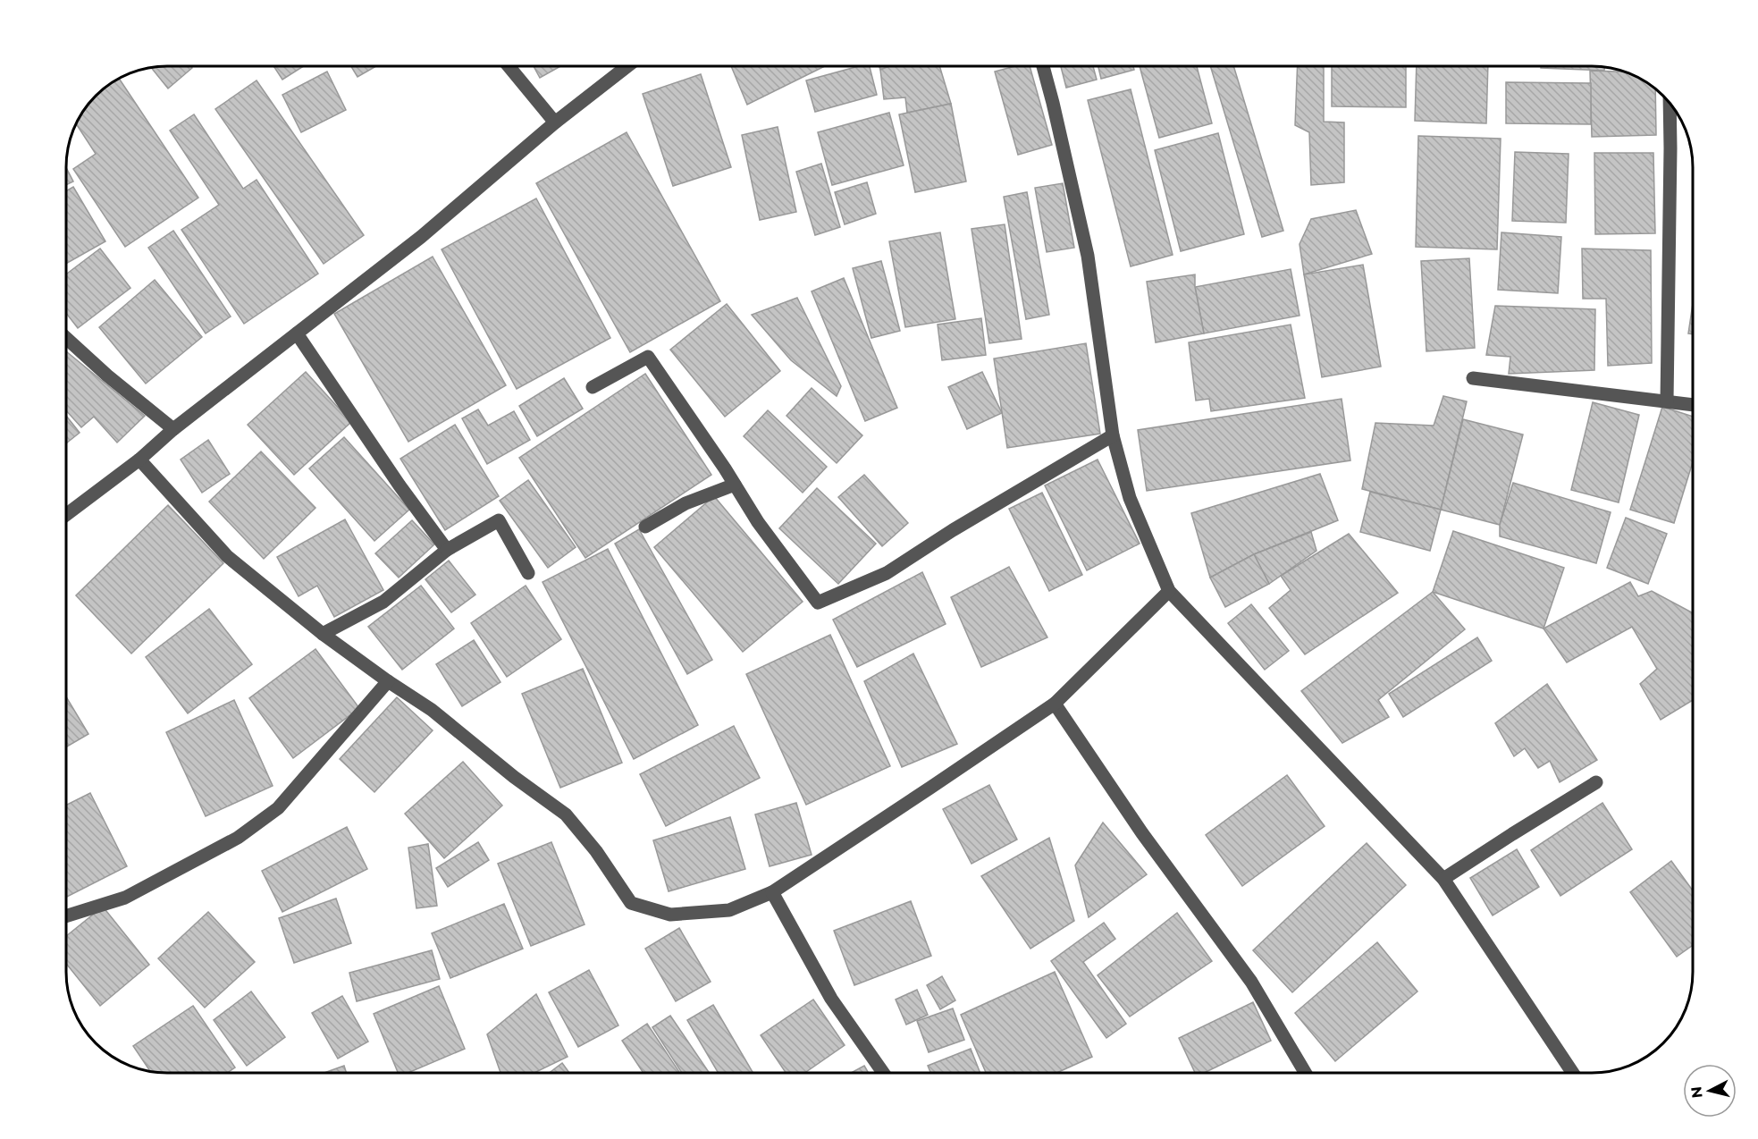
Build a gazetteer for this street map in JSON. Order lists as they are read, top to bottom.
{
  "north": "left"
}
